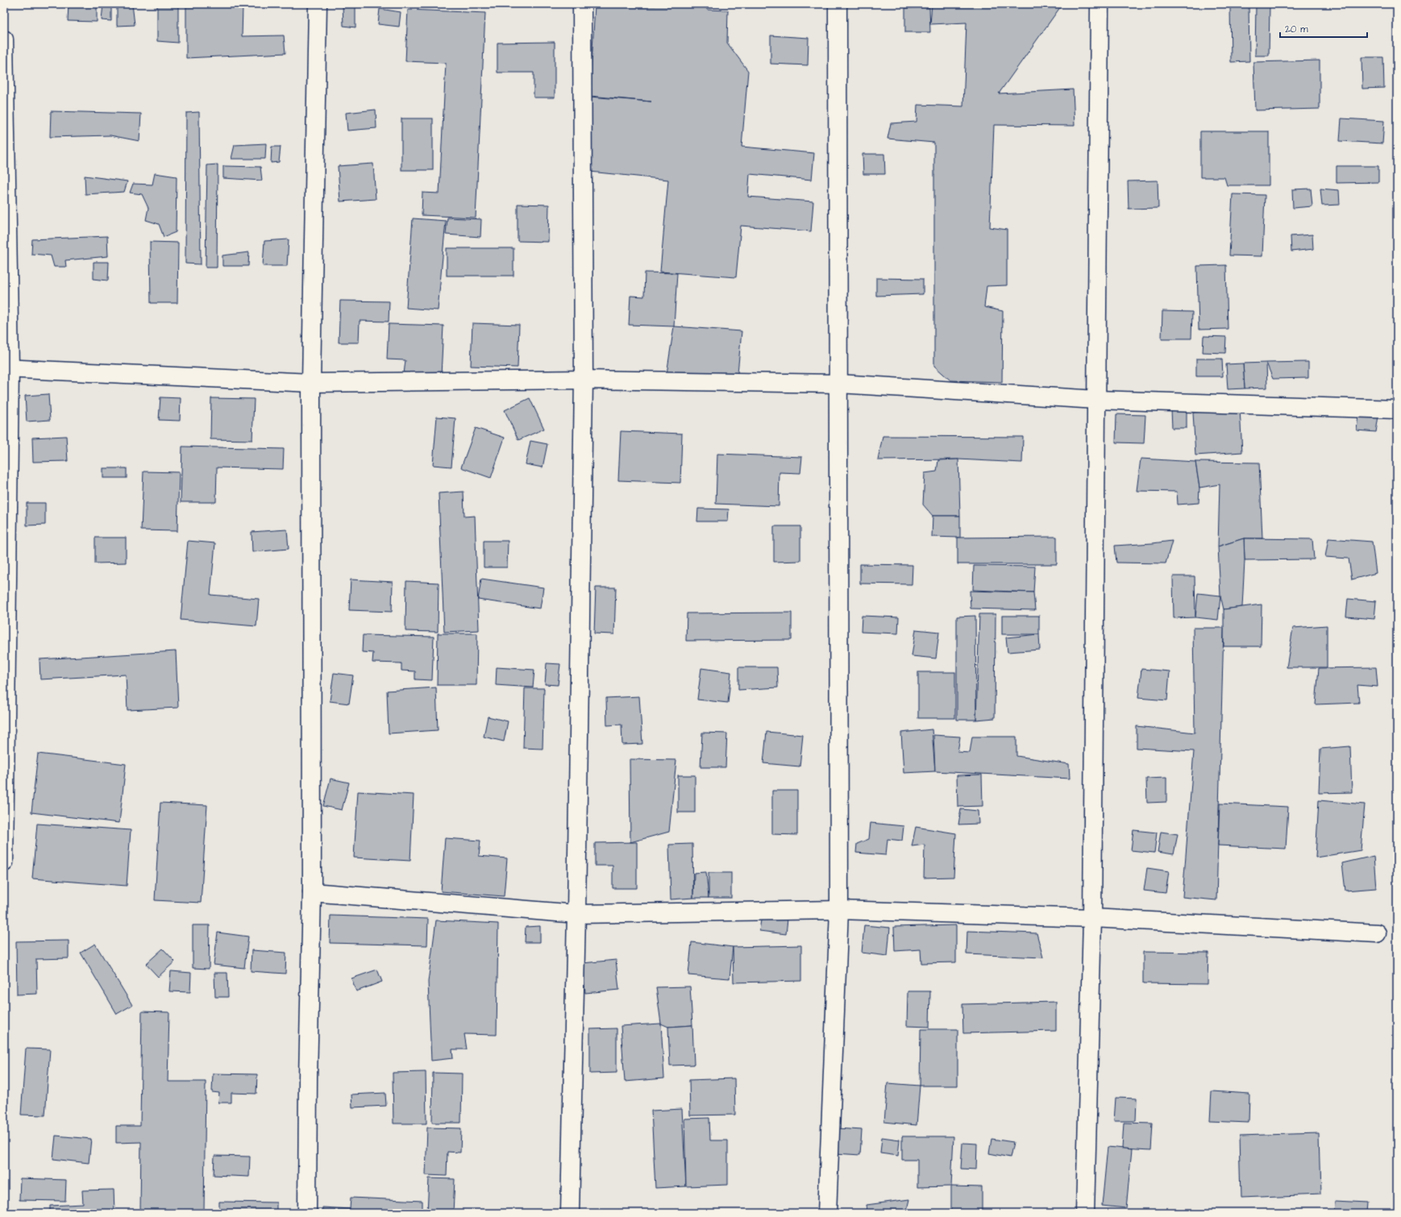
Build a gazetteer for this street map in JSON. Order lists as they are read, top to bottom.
{
  "scale_bar": "20 m"
}
